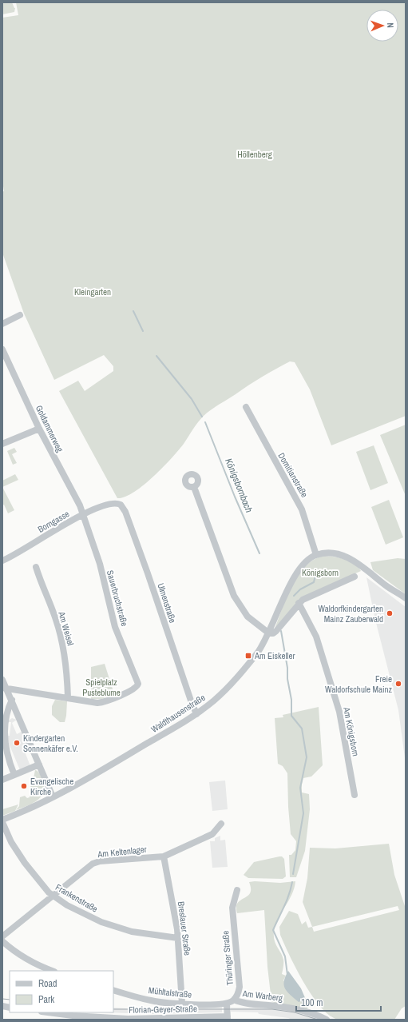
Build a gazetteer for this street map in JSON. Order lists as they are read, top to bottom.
{
  "streets": {
    "street": [
      "Goldammerweg",
      "Domitianstraße",
      "Borngasse",
      "Sauerbruchstraße",
      "Ulmenstraße",
      "Am Weisel",
      "Waldthausenstraße",
      "Am Königsborn",
      "Am Keltenlager",
      "Frankenstraße",
      "Breslauer Straße",
      "Thüringer Straße",
      "Mühltalstraße",
      "Am Warberg",
      "Florian-Geyer-Straße"
    ]
  },
  "crossings": [
    ["Goldammerweg", "Borngasse"],
    ["Goldammerweg", "Sauerbruchstraße"],
    ["Domitianstraße", "Waldthausenstraße"],
    ["Borngasse", "Sauerbruchstraße"],
    ["Borngasse", "Ulmenstraße"],
    ["Sauerbruchstraße", "Am Weisel"],
    ["Ulmenstraße", "Waldthausenstraße"],
    ["Am Keltenlager", "Frankenstraße"],
    ["Am Keltenlager", "Breslauer Straße"],
    ["Frankenstraße", "Breslauer Straße"],
    ["Breslauer Straße", "Mühltalstraße"],
    ["Thüringer Straße", "Am Warberg"]
  ],
  "water": ["Königsbornbach"],
  "parks": [
    "Höllenberg",
    "Kleingarten",
    "Königsborn",
    "Spielplatz Pusteblume"
  ],
  "places": {
    "other": [
      "Waldorfkindergarten Mainz Zauberwald",
      "Freie Waldorfschule Mainz",
      "Kindergarten Sonnenkäfer e.V.",
      "Evangelische Kirche"
    ],
    "transit": ["Am Eiskeller"]
  },
  "legend": ["Road", "Park"],
  "scale_bar": "100 m",
  "north": "right"
}
